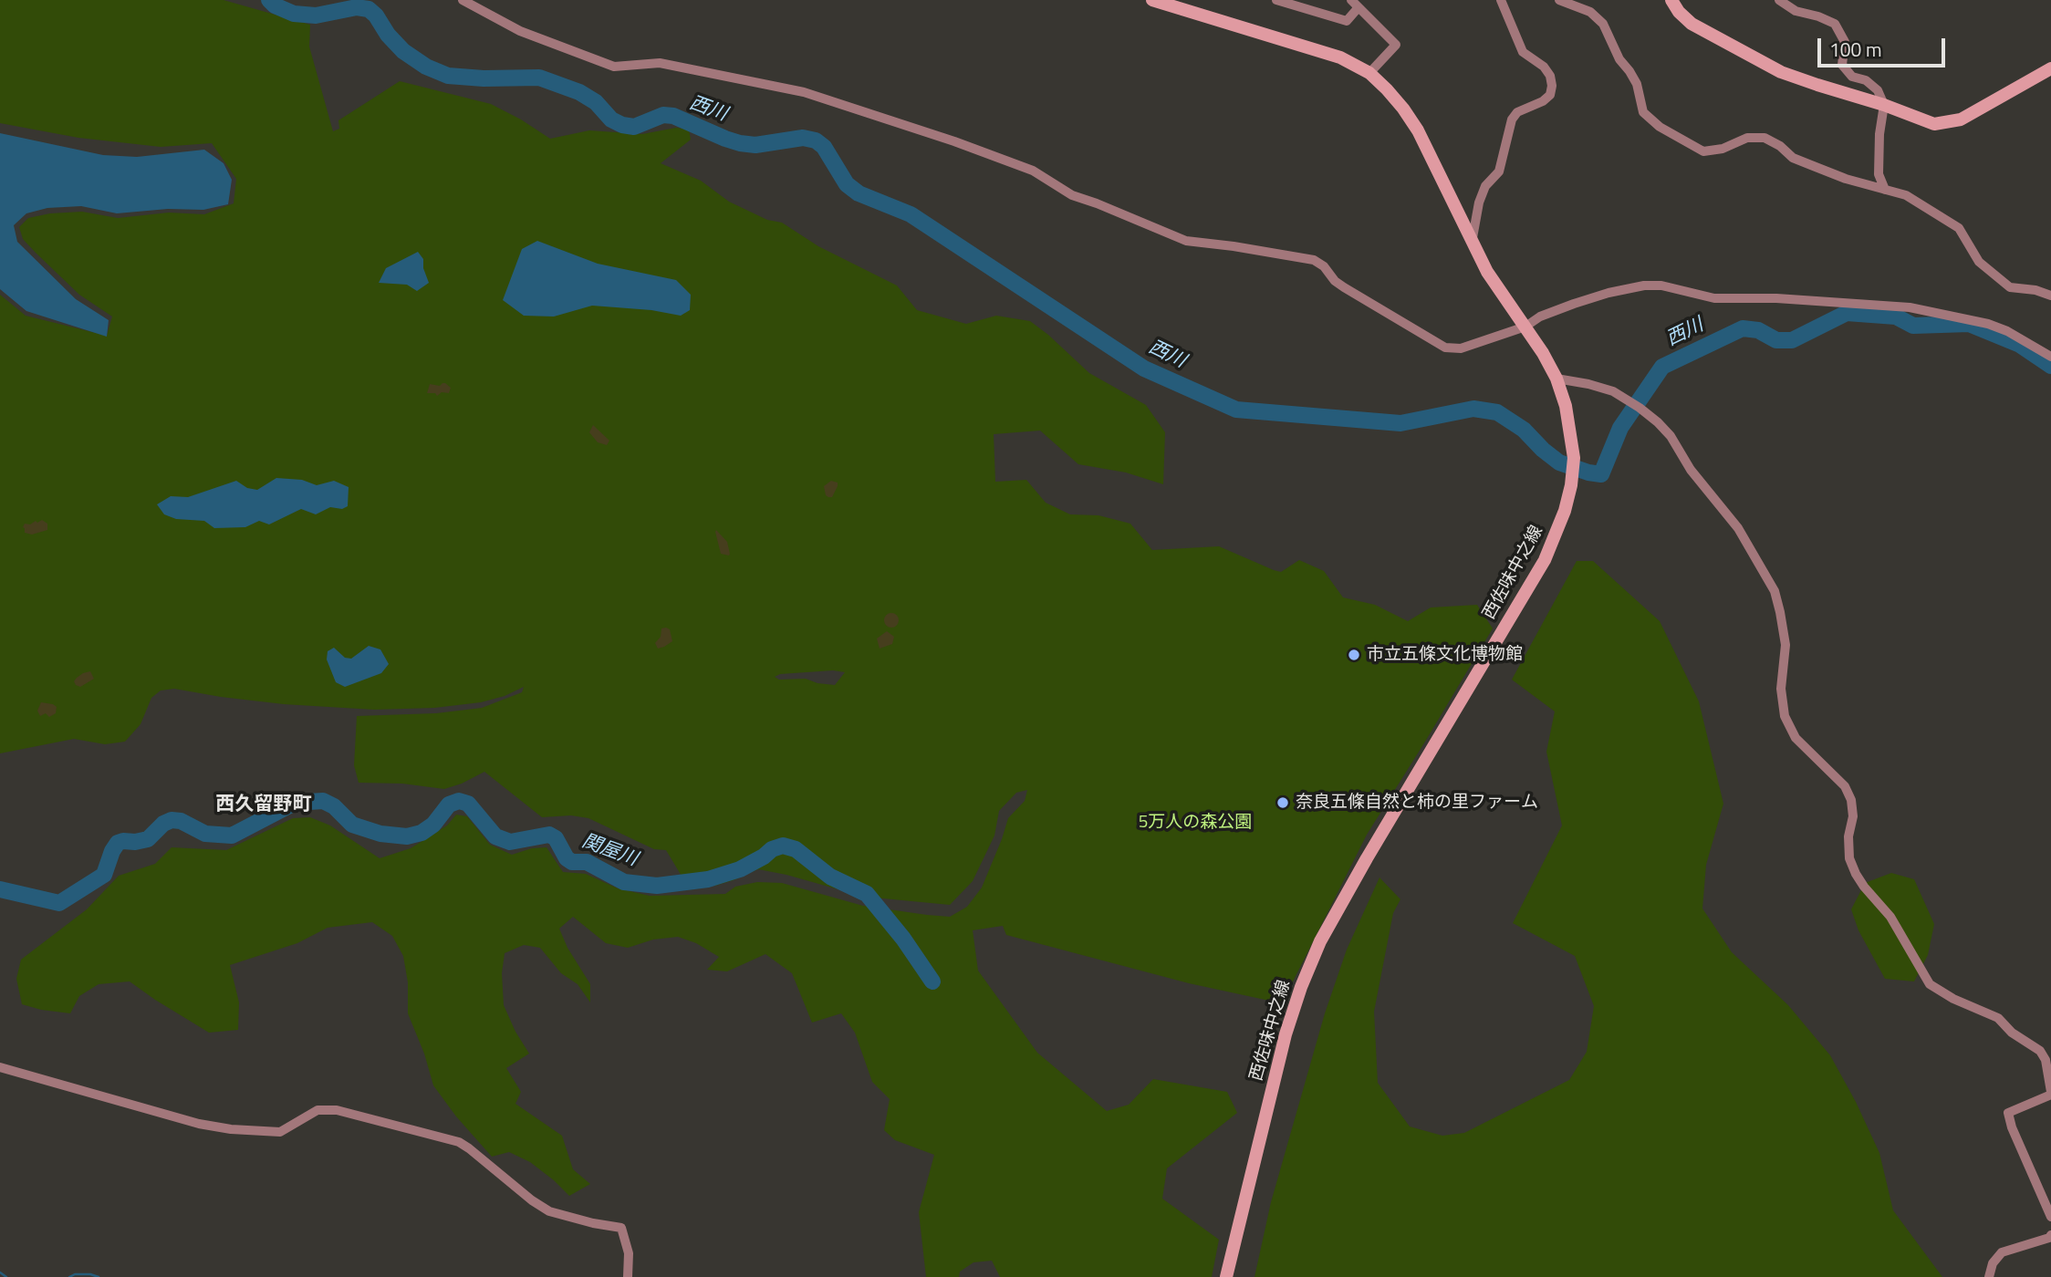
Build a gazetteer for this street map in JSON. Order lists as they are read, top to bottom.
{
  "streets": {
    "main road": ["西佐味中之線"]
  },
  "districts": ["西久留野町"],
  "water": ["西川", "関屋川"],
  "parks": ["5万人の森公園"],
  "places": ["市立五條文化博物館", "奈良五條自然と柿の里ファーム"],
  "scale_bar": "100 m"
}
